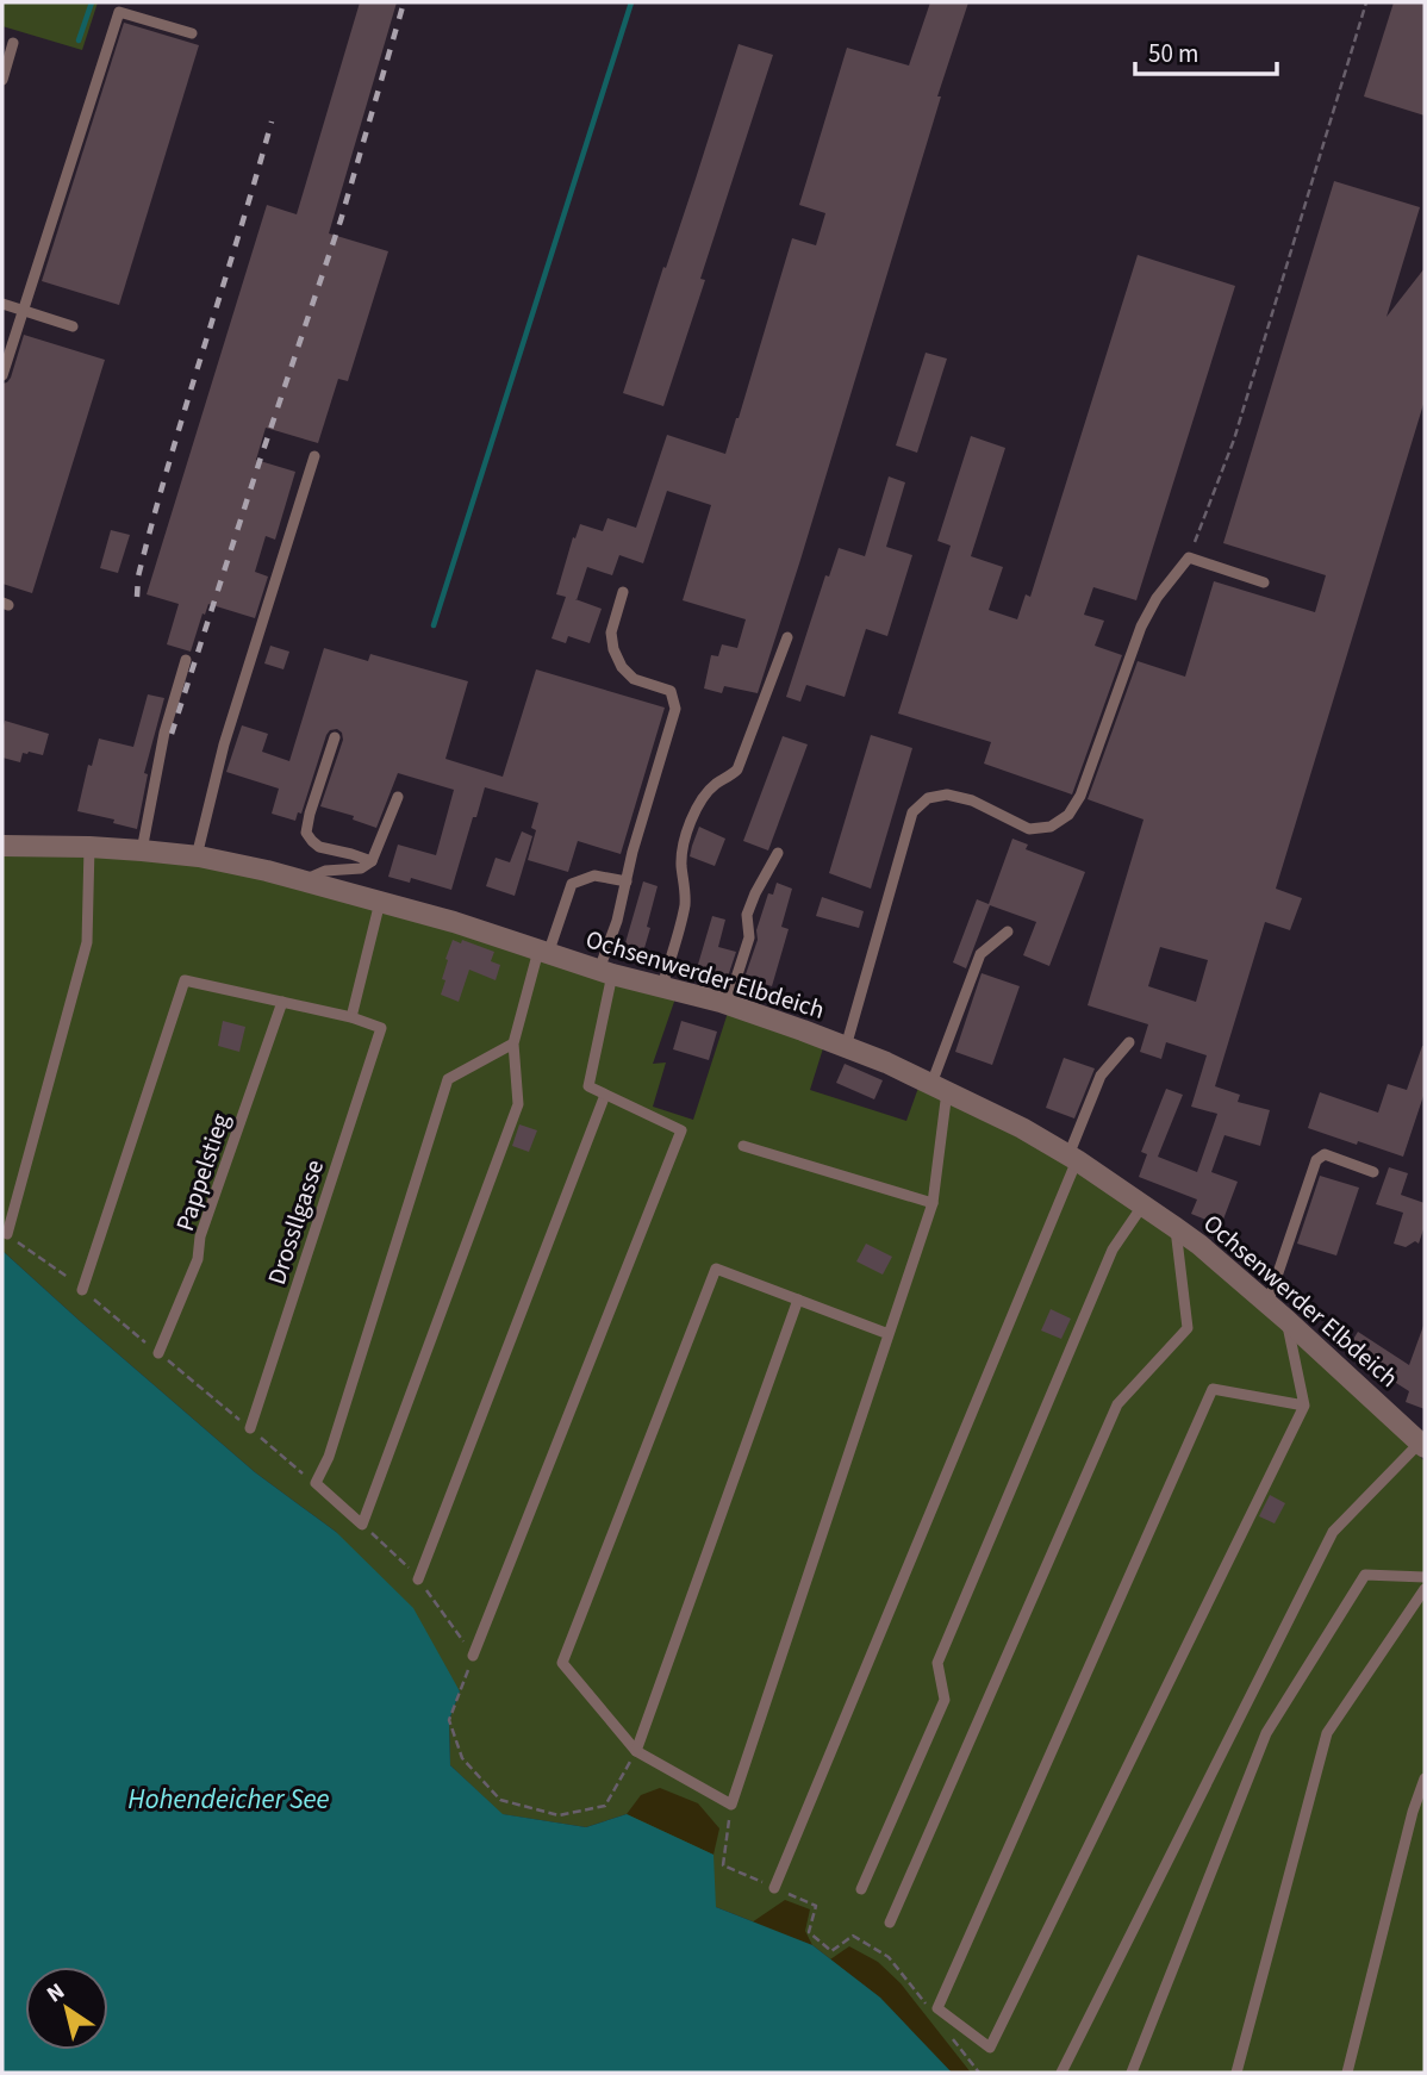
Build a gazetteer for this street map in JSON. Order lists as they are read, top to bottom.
{
  "streets": {
    "street": ["Ochsenwerder Elbdeich"],
    "lane": ["Pappelstieg", "Drossllgasse"]
  },
  "water": ["Hohendeicher See"],
  "scale_bar": "50 m",
  "north": "top left"
}
